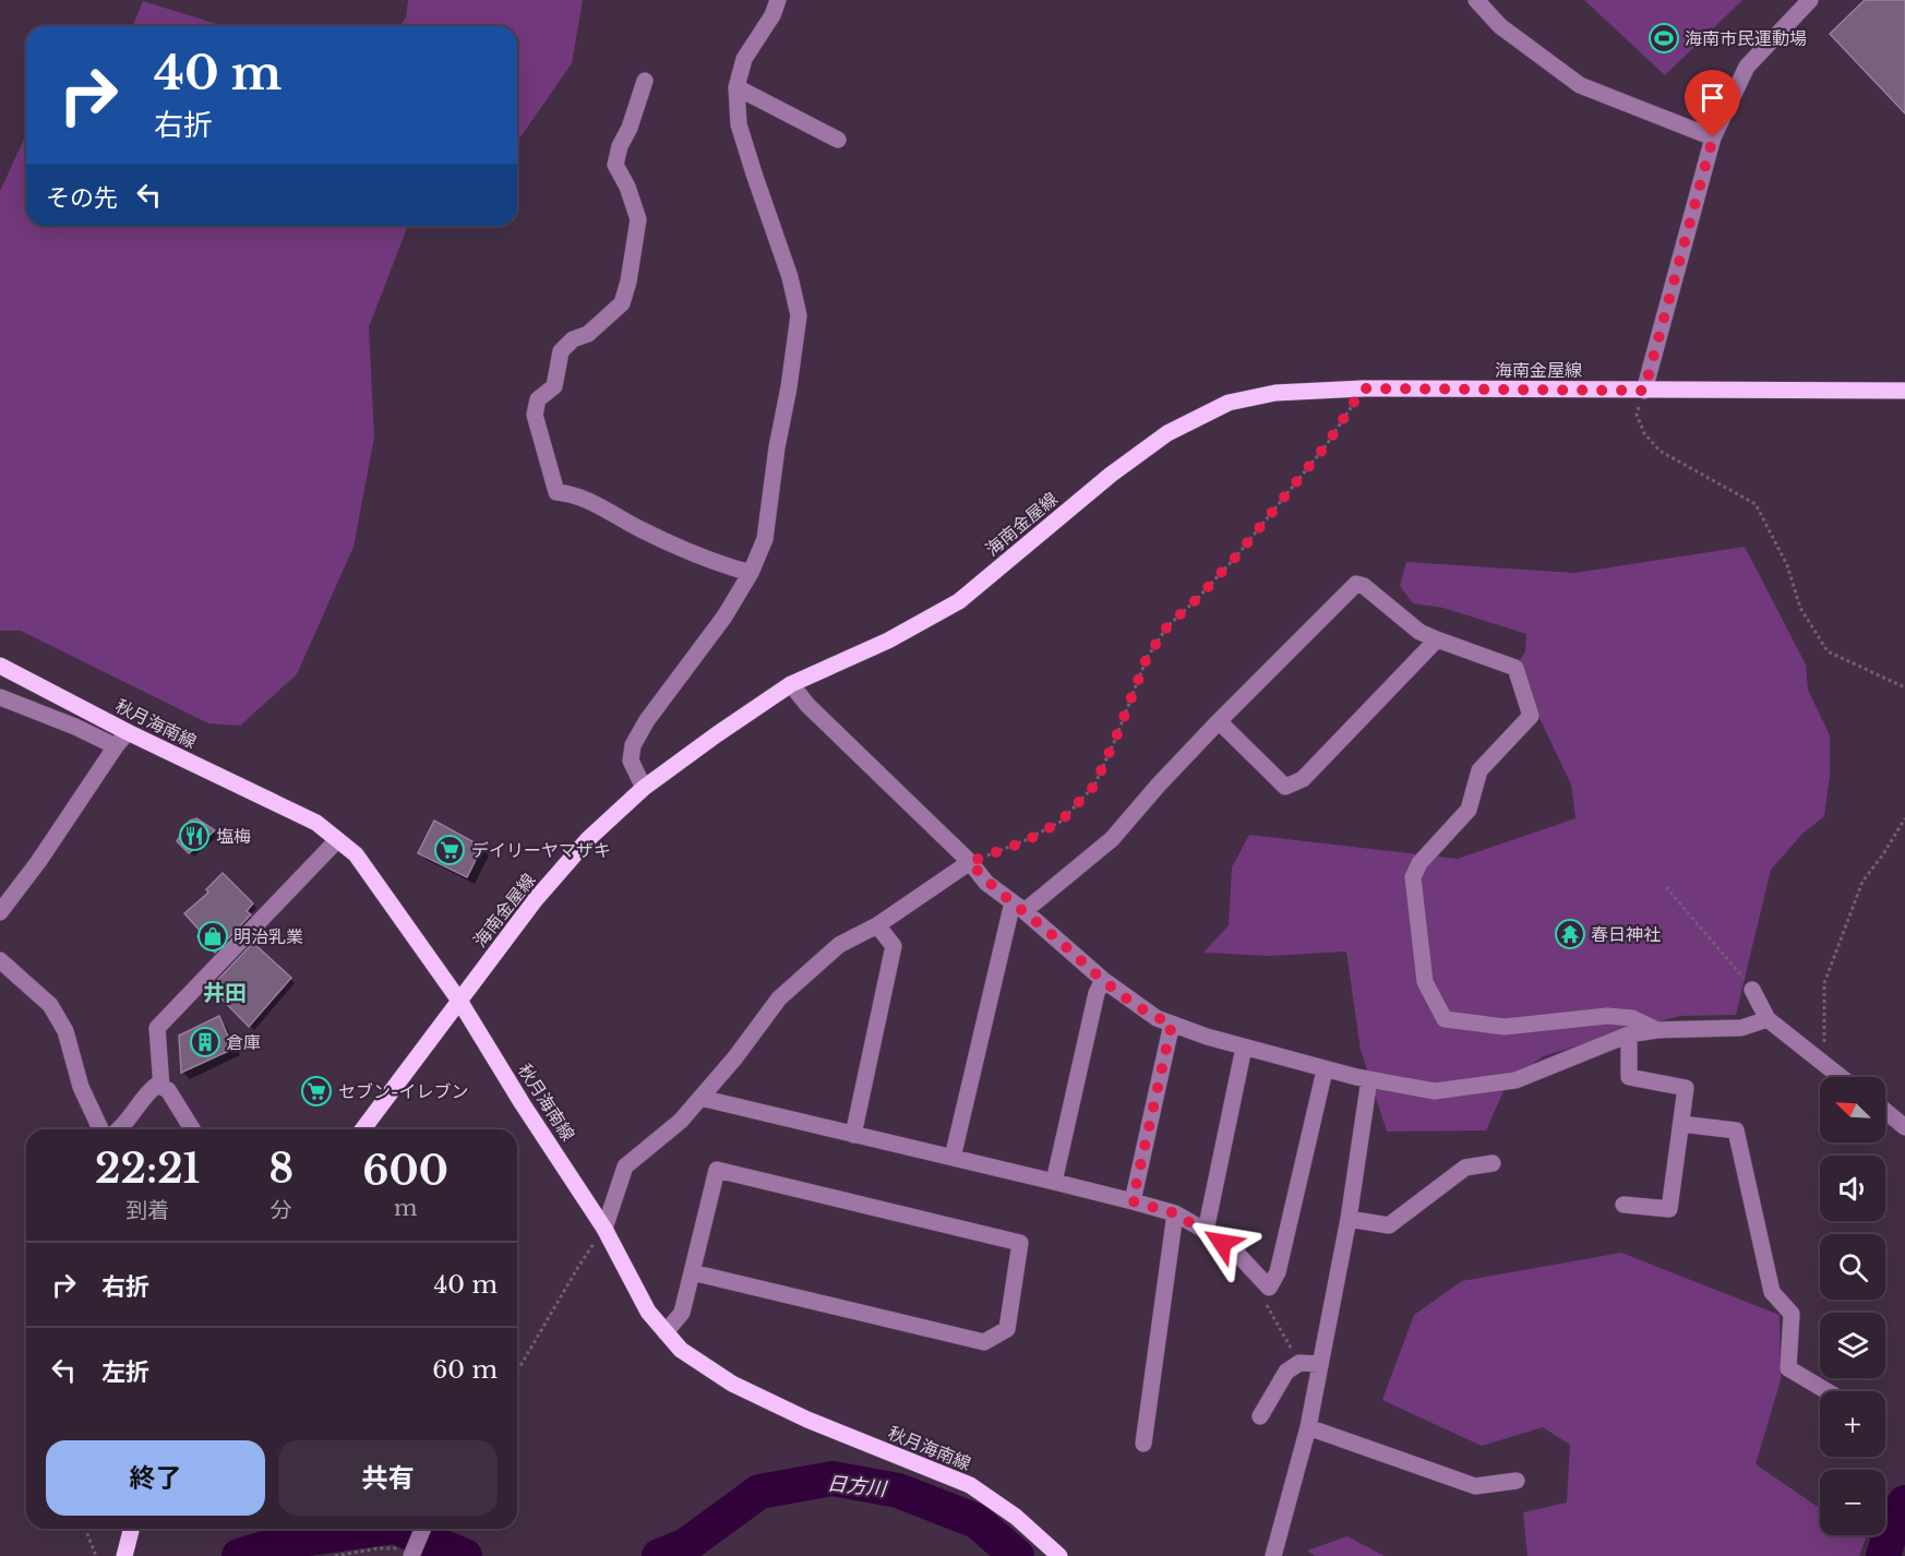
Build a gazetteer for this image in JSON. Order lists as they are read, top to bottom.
{
  "streets": {
    "main road": ["海南金屋線", "秋月海南線"]
  },
  "crossings": [
    ["海南金屋線", "秋月海南線"]
  ],
  "districts": ["井田"],
  "water": ["日方川"],
  "places": {
    "sports": ["海南市民運動場"],
    "restaurant": ["塩梅"],
    "supermarket": ["デイリーヤマザキ", "セブン-イレブン"],
    "temple": ["春日神社"],
    "shop": ["明治乳業"],
    "building": ["倉庫"]
  },
  "north": "top left",
  "page": {
    "turn": ["40 m", "右折"],
    "then": "その先",
    "map_buttons": ["+", "−"],
    "eta": [
      "22:21",
      "到着",
      "8",
      "分",
      "600",
      "m"
    ],
    "list": [
      {
        "name": "右折",
        "value": "40 m"
      },
      {
        "name": "左折",
        "value": "60 m"
      }
    ],
    "buttons": ["終了", "共有"]
  }
}
